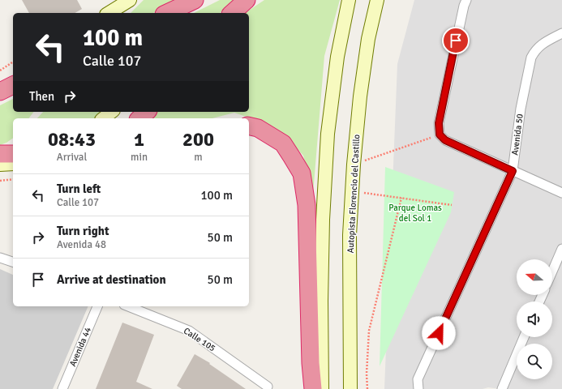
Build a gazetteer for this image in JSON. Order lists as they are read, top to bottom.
{
  "streets": {
    "main road": ["Autopista Florencio del Castillo"],
    "street": ["Avenida 50", "Calle 105", "Avenida 44"]
  },
  "parks": ["Parque Lomas del Sol 1"],
  "north": "left",
  "page": {
    "turn": ["100 m", "Calle 107"],
    "then": "Then",
    "eta": [
      "08:43",
      "Arrival",
      "1",
      "min",
      "200",
      "m"
    ],
    "list": [
      {
        "name": "Turn left",
        "note": "Calle 107",
        "value": "100 m"
      },
      {
        "name": "Turn right",
        "note": "Avenida 48",
        "value": "50 m"
      },
      {
        "name": "Arrive at destination",
        "value": "50 m"
      }
    ]
  }
}
